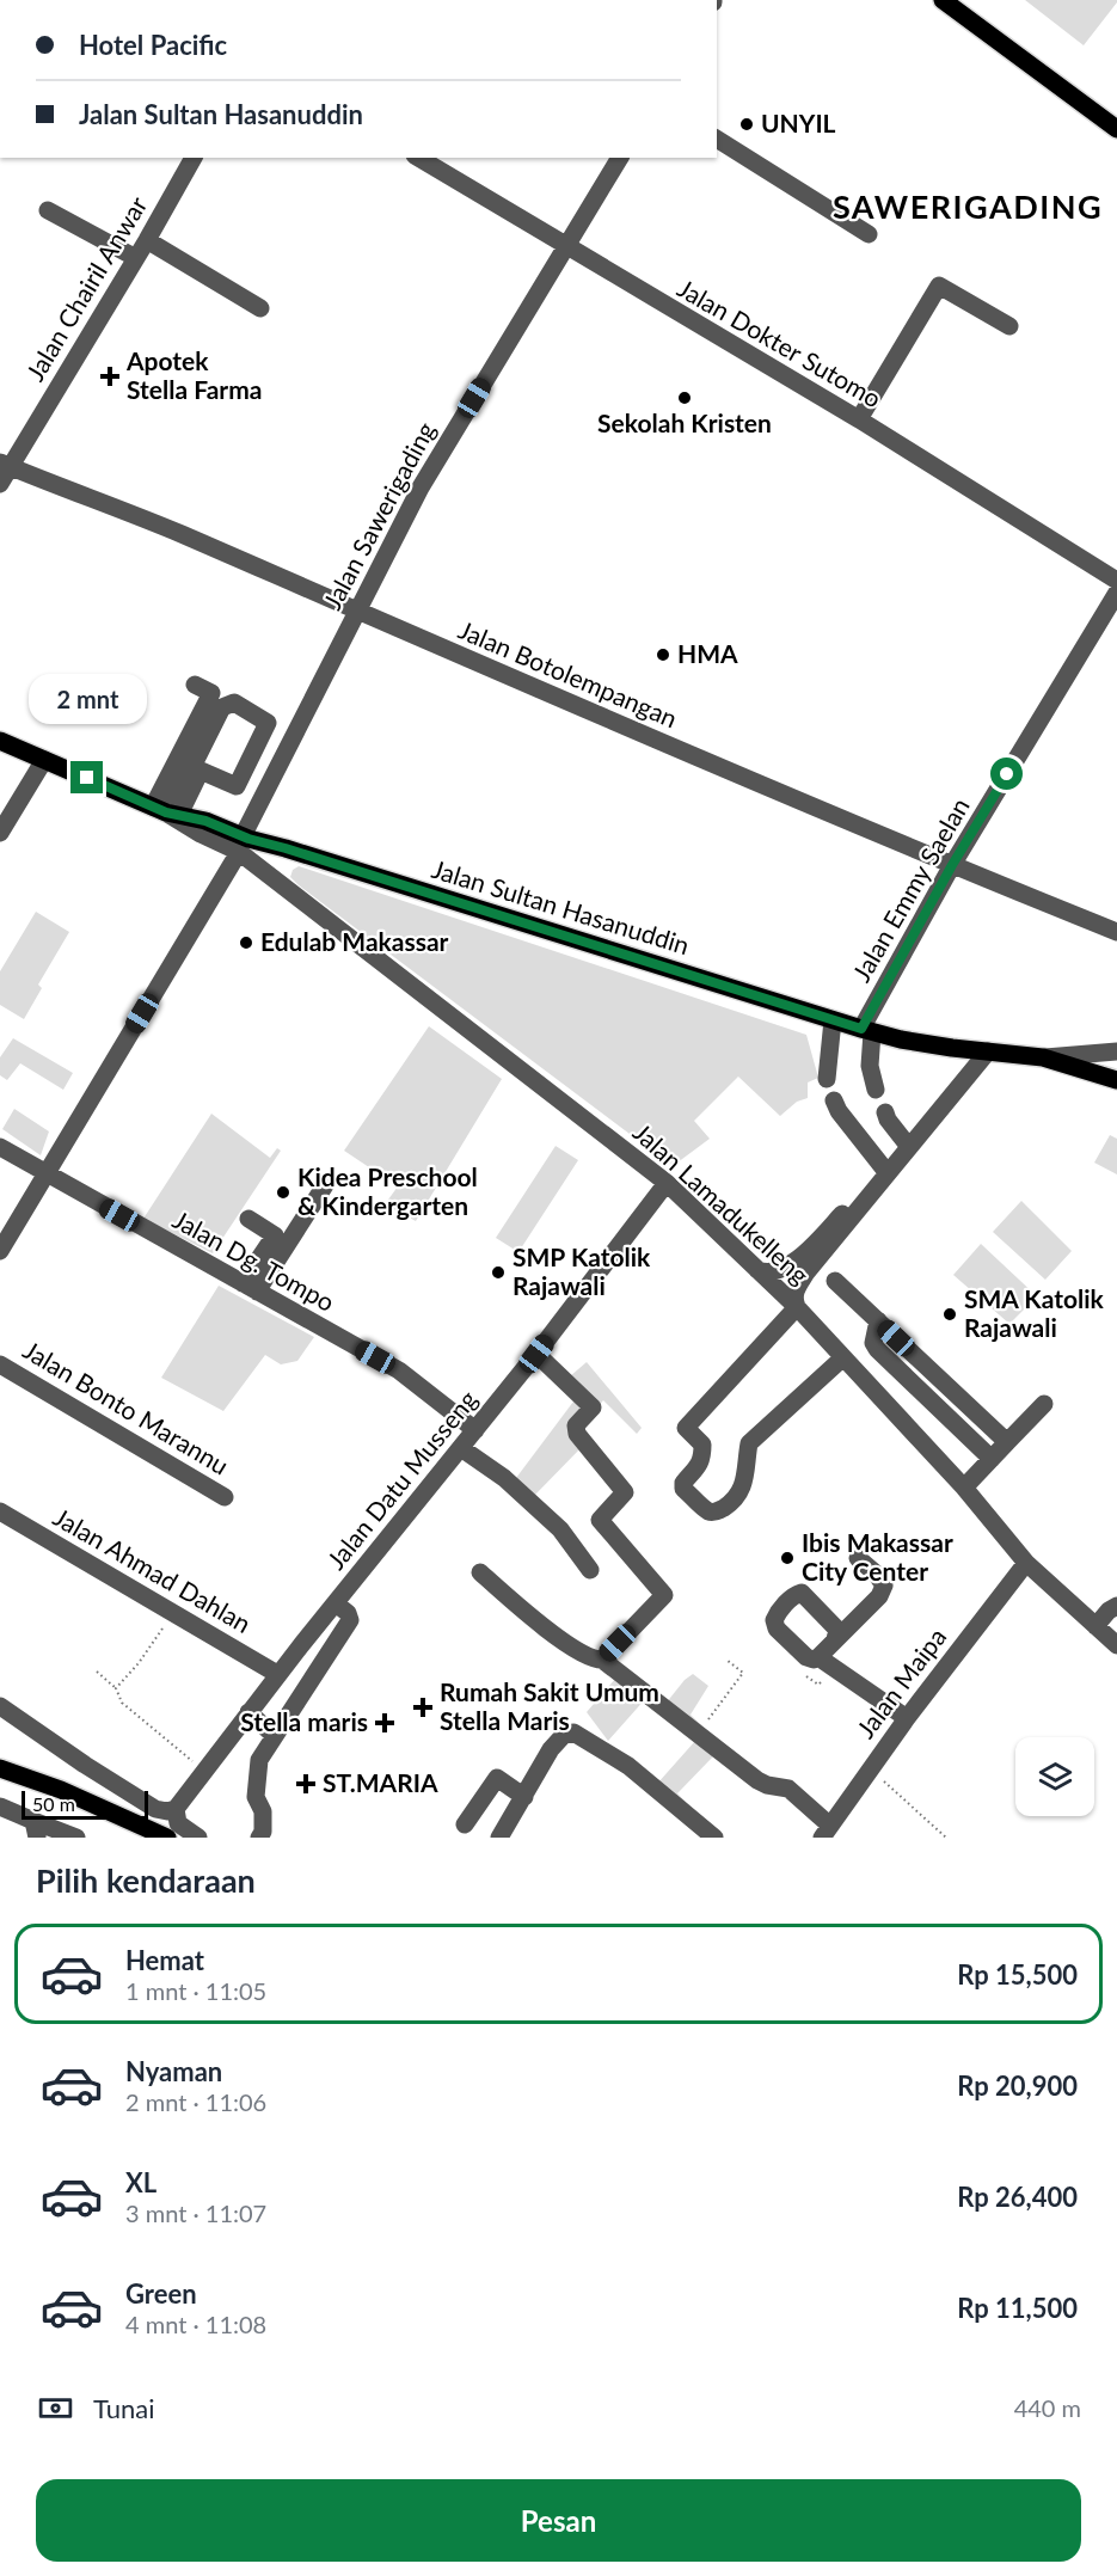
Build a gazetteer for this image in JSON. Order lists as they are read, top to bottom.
{
  "streets": {
    "main road": ["Jalan Sultan Hasanuddin"],
    "street": [
      "Jalan Chairil Anwar",
      "Jalan Dokter Sutomo",
      "Jalan Sawerigading",
      "Jalan Botolempangan",
      "Jalan Emmy Saelan",
      "Jalan Lamadukelleng",
      "Jalan Dg. Tompo",
      "Jalan Bonto Marannu",
      "Jalan Datu Musseng",
      "Jalan Ahmad Dahlan",
      "Jalan Maipa"
    ]
  },
  "crossings": [
    ["Jalan Chairil Anwar", "Jalan Botolempangan"],
    ["Jalan Dokter Sutomo", "Jalan Sawerigading"],
    ["Jalan Sawerigading", "Jalan Botolempangan"],
    ["Jalan Sawerigading", "Jalan Sultan Hasanuddin"],
    ["Jalan Sawerigading", "Jalan Lamadukelleng"],
    ["Jalan Sawerigading", "Jalan Dg. Tompo"],
    ["Jalan Botolempangan", "Jalan Emmy Saelan"],
    ["Jalan Emmy Saelan", "Jalan Sultan Hasanuddin"],
    ["Jalan Sultan Hasanuddin", "Jalan Lamadukelleng"],
    ["Jalan Lamadukelleng", "Jalan Datu Musseng"],
    ["Jalan Lamadukelleng", "Jalan Maipa"],
    ["Jalan Dg. Tompo", "Jalan Datu Musseng"],
    ["Jalan Datu Musseng", "Jalan Ahmad Dahlan"]
  ],
  "districts": ["SAWERIGADING"],
  "places": {
    "other": [
      "UNYIL",
      "Sekolah Kristen",
      "HMA",
      "Edulab Makassar",
      "Kidea Preschool & Kindergarten",
      "SMP Katolik Rajawali",
      "SMA Katolik Rajawali",
      "Ibis Makassar City Center"
    ],
    "health": [
      "Apotek Stella Farma",
      "Rumah Sakit Umum Stella Maris",
      "Stella maris",
      "ST.MARIA"
    ]
  },
  "scale_bar": "50 m",
  "page": {
    "banner": ["Hotel Pacific", "Jalan Sultan Hasanuddin"],
    "bubble": "2 mnt",
    "scale": "50 m",
    "heading": "Pilih kendaraan",
    "list": [
      {
        "name": "Hemat",
        "note": "1 mnt · 11:05",
        "value": "Rp 15,500"
      },
      {
        "name": "Nyaman",
        "note": "2 mnt · 11:06",
        "value": "Rp 20,900"
      },
      {
        "name": "XL",
        "note": "3 mnt · 11:07",
        "value": "Rp 26,400"
      },
      {
        "name": "Green",
        "note": "4 mnt · 11:08",
        "value": "Rp 11,500"
      }
    ],
    "pay": ["Tunai", "440 m"],
    "buttons": "Pesan"
  }
}
